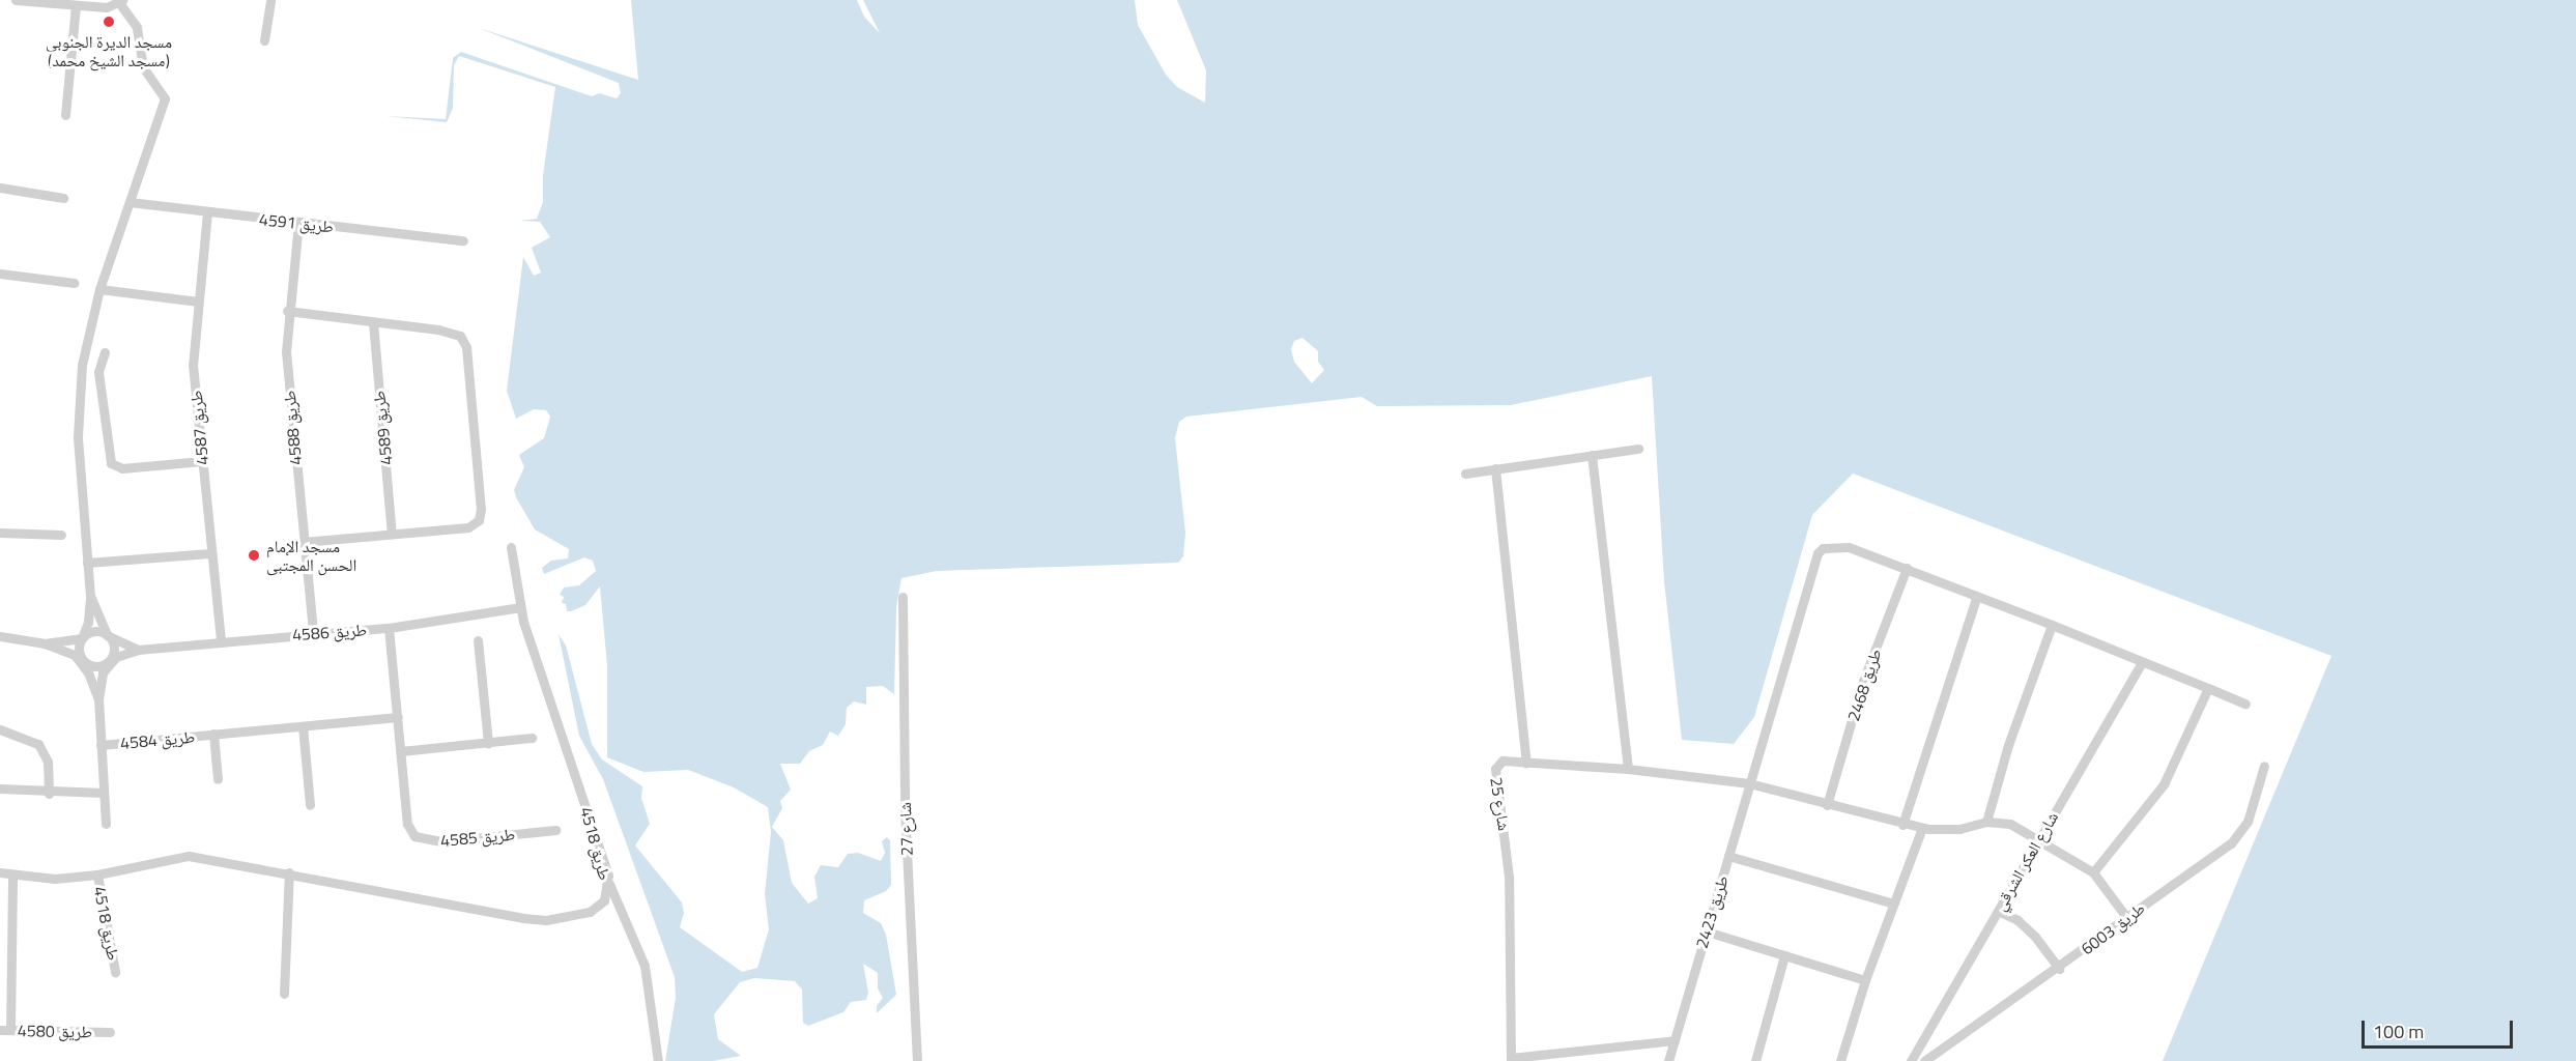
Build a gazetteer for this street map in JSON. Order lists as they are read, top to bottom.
{
  "streets": {
    "street": [
      "طريق 4591",
      "طريق 4587",
      "طريق 4588",
      "طريق 4589",
      "طريق 4586",
      "طريق 2468",
      "طريق 4584",
      "شارع 25",
      "شارع 27",
      "طريق 4585",
      "طريق 4518",
      "شارع العكر الشرقي",
      "طريق 2423",
      "طريق 6003",
      "طريق 4580"
    ]
  },
  "crossings": [
    ["طريق 4591", "طريق 4587"],
    ["طريق 4591", "طريق 4588"],
    ["طريق 4587", "طريق 4586"],
    ["طريق 4588", "طريق 4586"],
    ["طريق 4586", "طريق 4584"],
    ["طريق 4586", "طريق 4585"],
    ["طريق 4586", "طريق 4518"],
    ["طريق 2468", "شارع 25"],
    ["طريق 2468", "طريق 2423"],
    ["طريق 4584", "طريق 4585"],
    ["شارع 25", "طريق 2423"]
  ],
  "places": ["مسجد الديرة الجنوبي (مسجد الشيخ محمد)", "مسجد الإمام الحسن المجتبى"],
  "scale_bar": "100 m"
}
